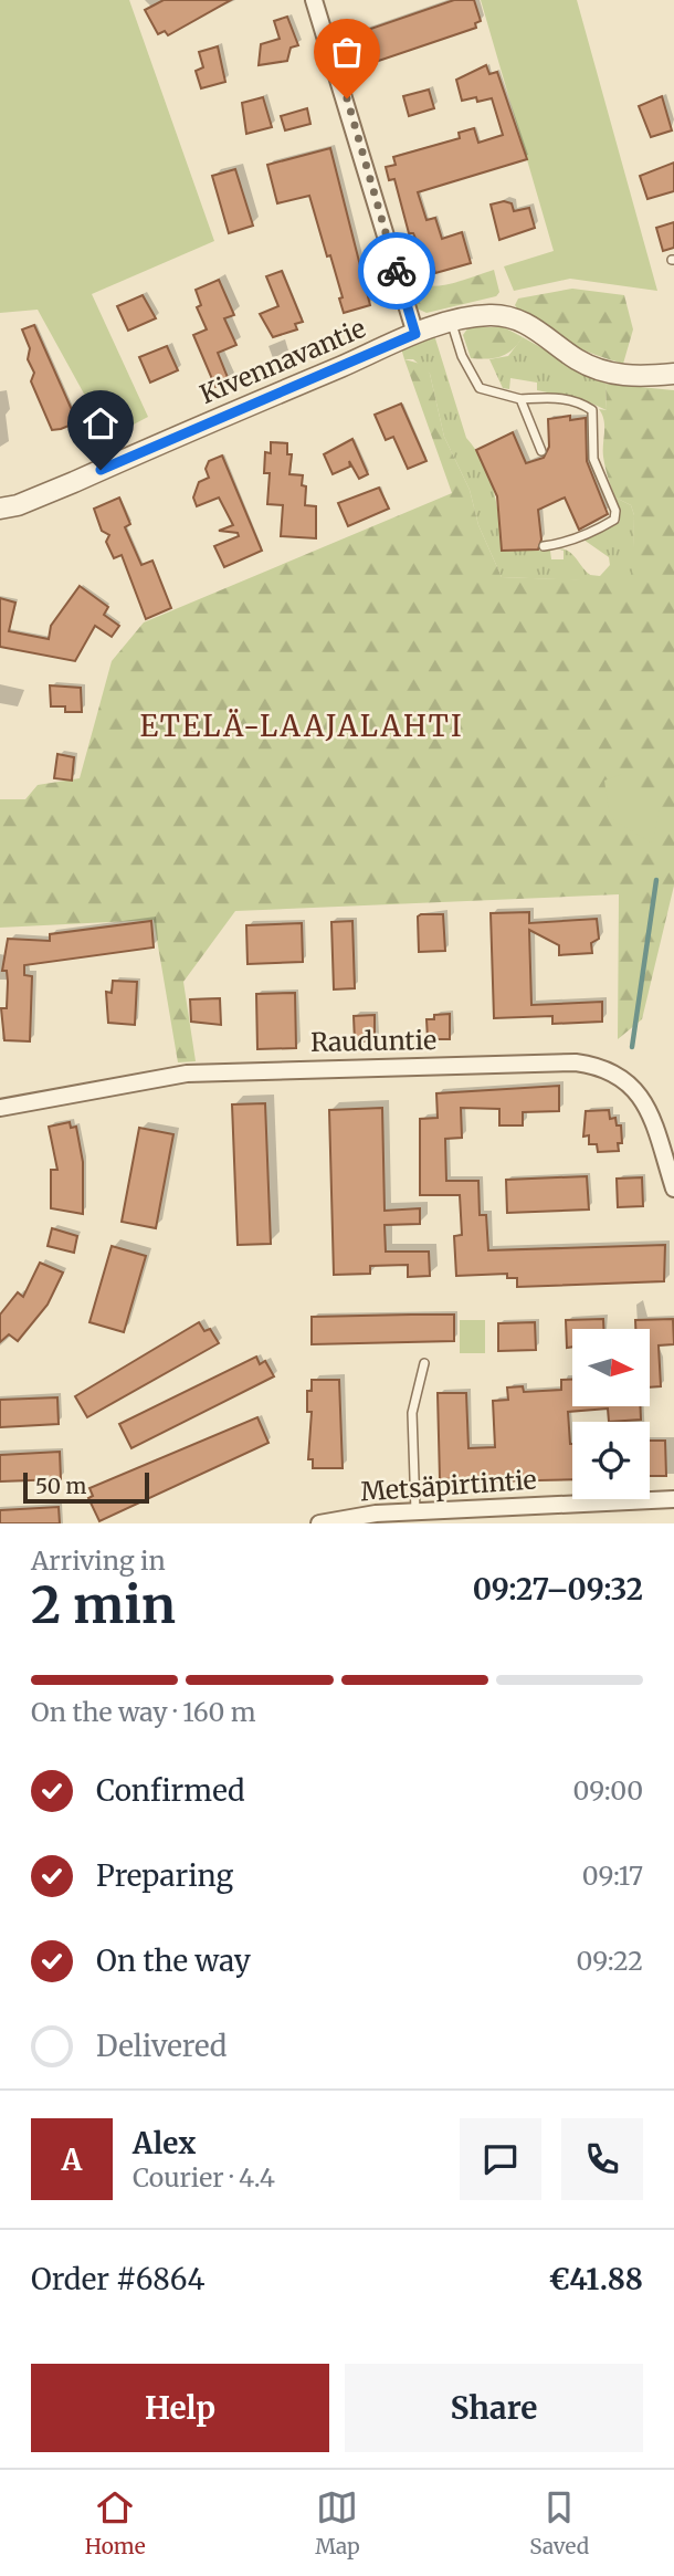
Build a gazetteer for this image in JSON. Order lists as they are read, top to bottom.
{
  "streets": {
    "street": ["Kivennavantie", "Rauduntie", "Metsäpirtintie"]
  },
  "districts": ["ETELÄ-LAAJALAHTI"],
  "scale_bar": "50 m",
  "north": "right",
  "page": {
    "scale": "50 m",
    "heading": ["2 min", "Arriving in", "09:27–09:32"],
    "panel": [
      "Alex",
      "Courier · 4.4",
      "Order #6864",
      "€41.88"
    ],
    "bar": "On the way · 160 m",
    "list": [
      ["Confirmed", "09:00"],
      ["Preparing", "09:17"],
      ["On the way", "09:22"],
      "Delivered"
    ],
    "round": "A",
    "buttons": ["Help", "Share"],
    "tabs": ["Home", "Map", "Saved"]
  }
}
